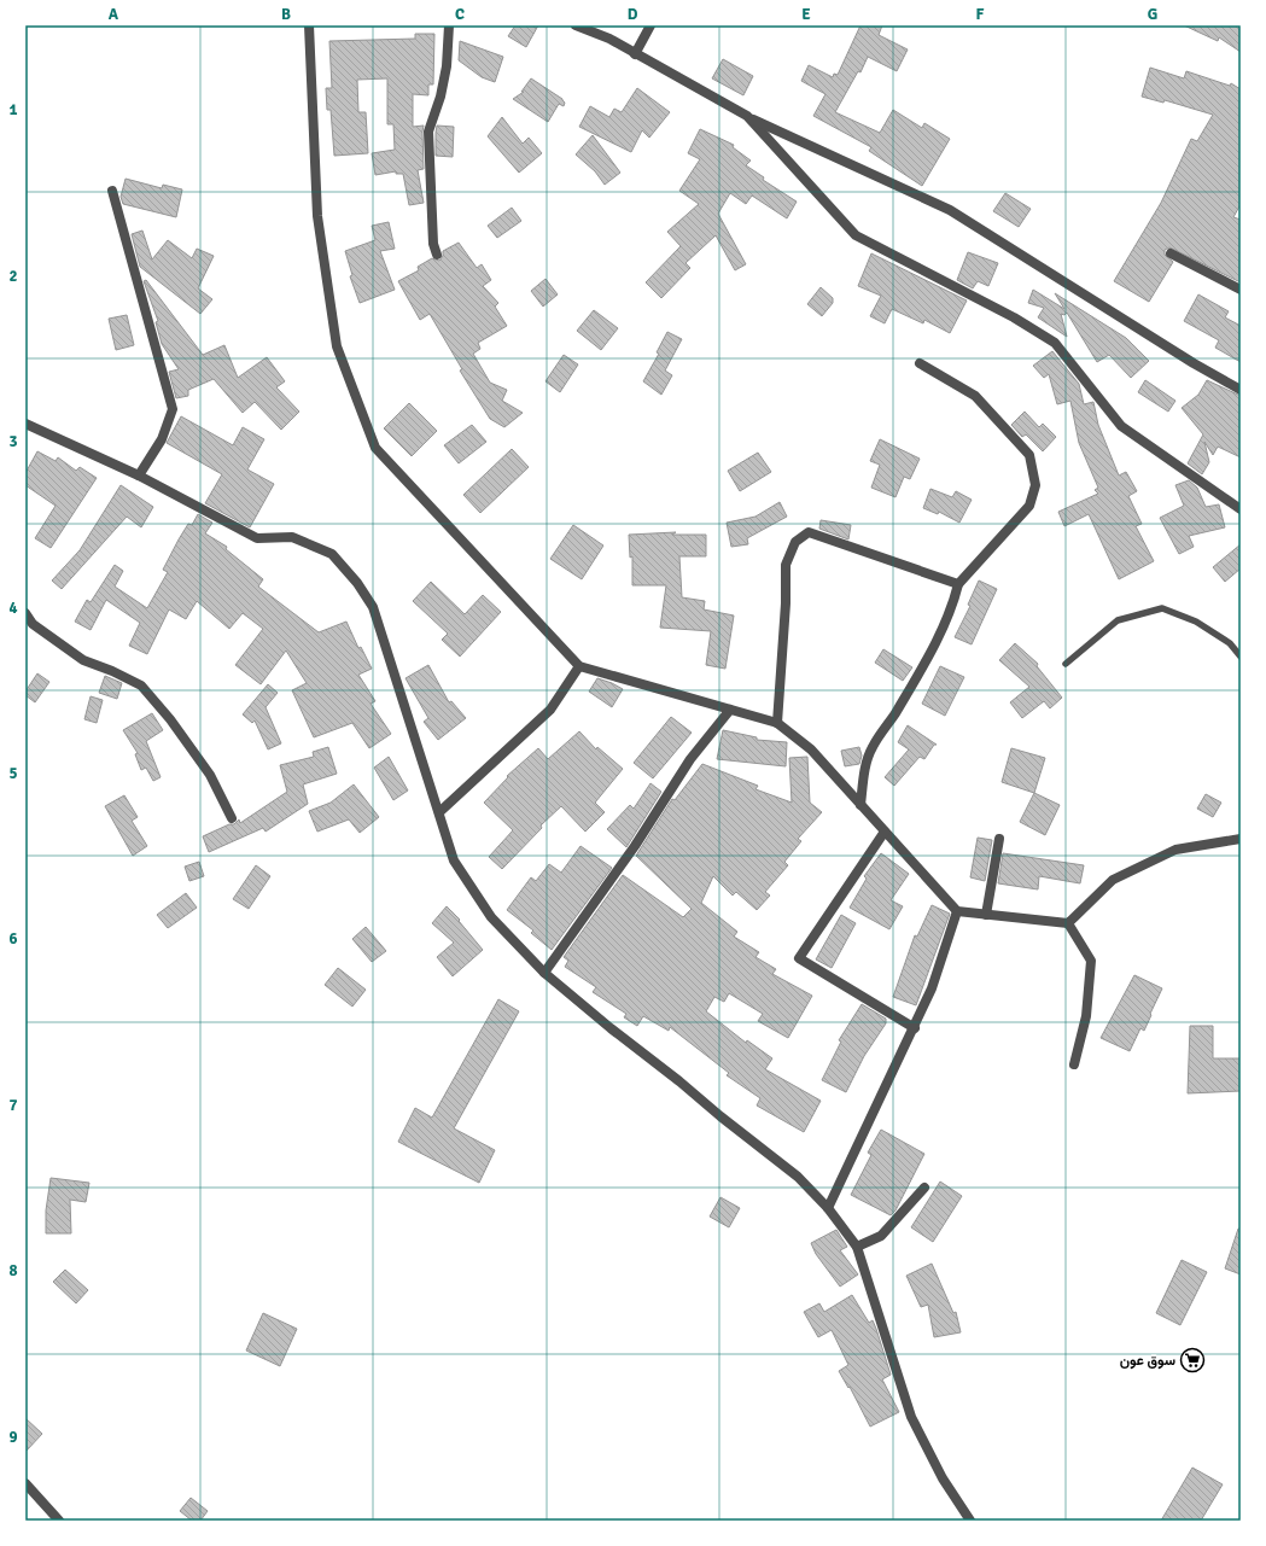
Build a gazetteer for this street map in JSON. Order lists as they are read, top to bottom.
{
  "places": {
    "supermarket": ["سوق عون"]
  },
  "grid": {
    "columns": [
      "A",
      "B",
      "C",
      "D",
      "E",
      "F",
      "G"
    ],
    "rows": [
      "1",
      "2",
      "3",
      "4",
      "5",
      "6",
      "7",
      "8",
      "9"
    ]
  }
}
